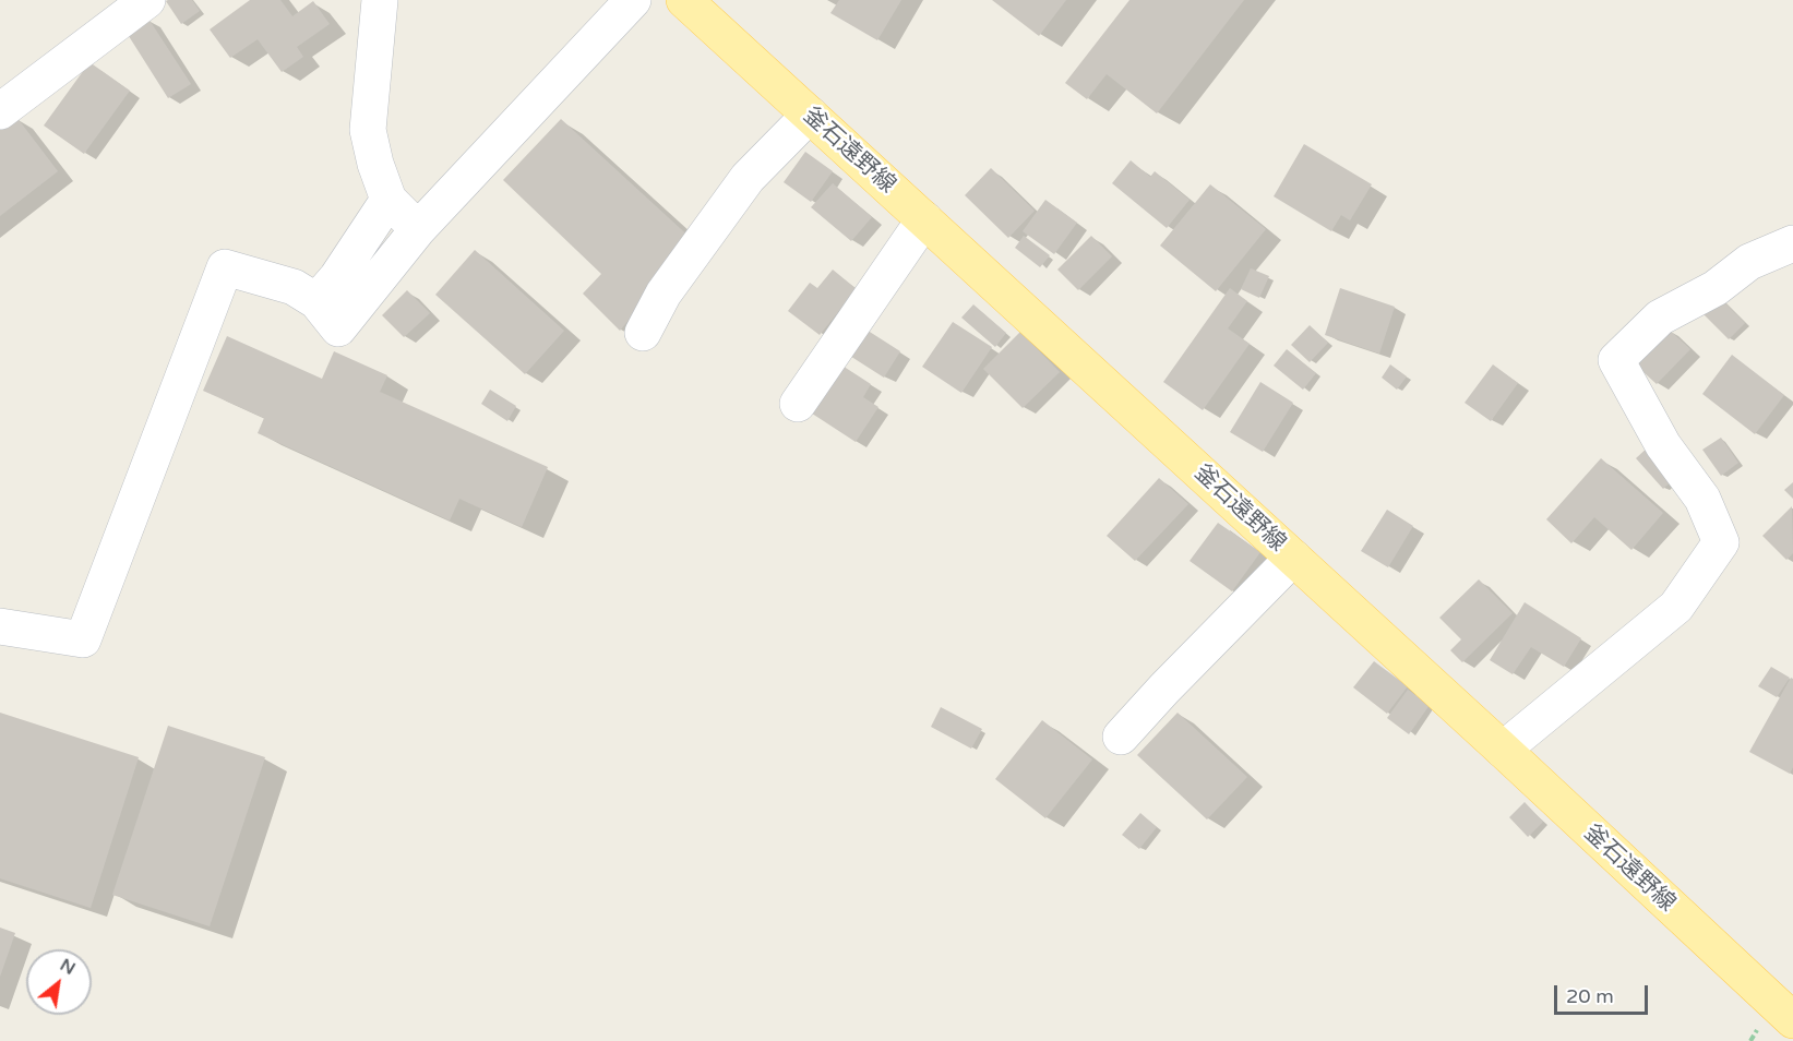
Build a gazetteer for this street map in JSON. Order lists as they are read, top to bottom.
{
  "streets": {
    "main road": ["釜石遠野線"]
  },
  "scale_bar": "20 m",
  "north": "top right"
}
